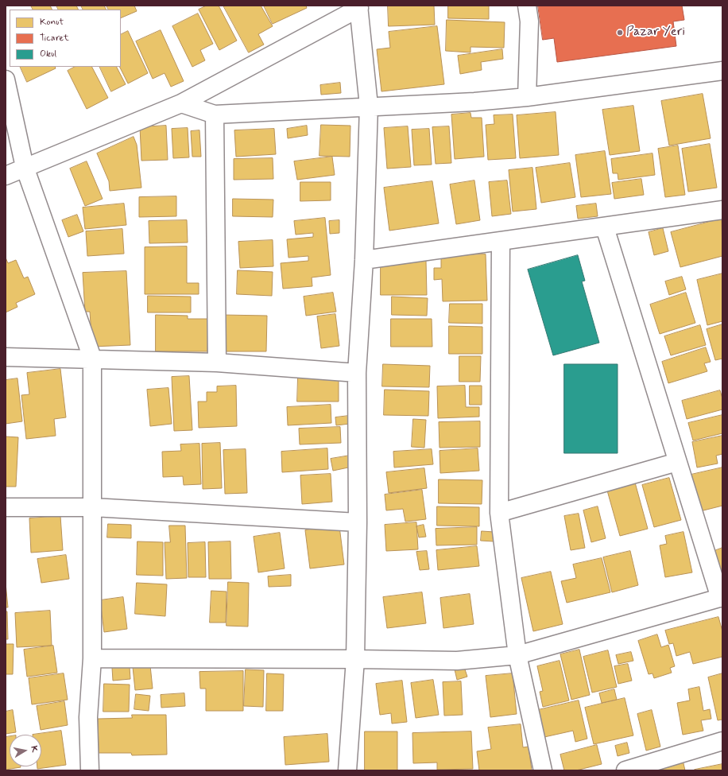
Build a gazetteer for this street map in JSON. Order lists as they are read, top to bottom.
{
  "places": ["Pazar Yeri"],
  "legend": ["Konut", "Ticaret", "Okul"],
  "north": "right"
}
